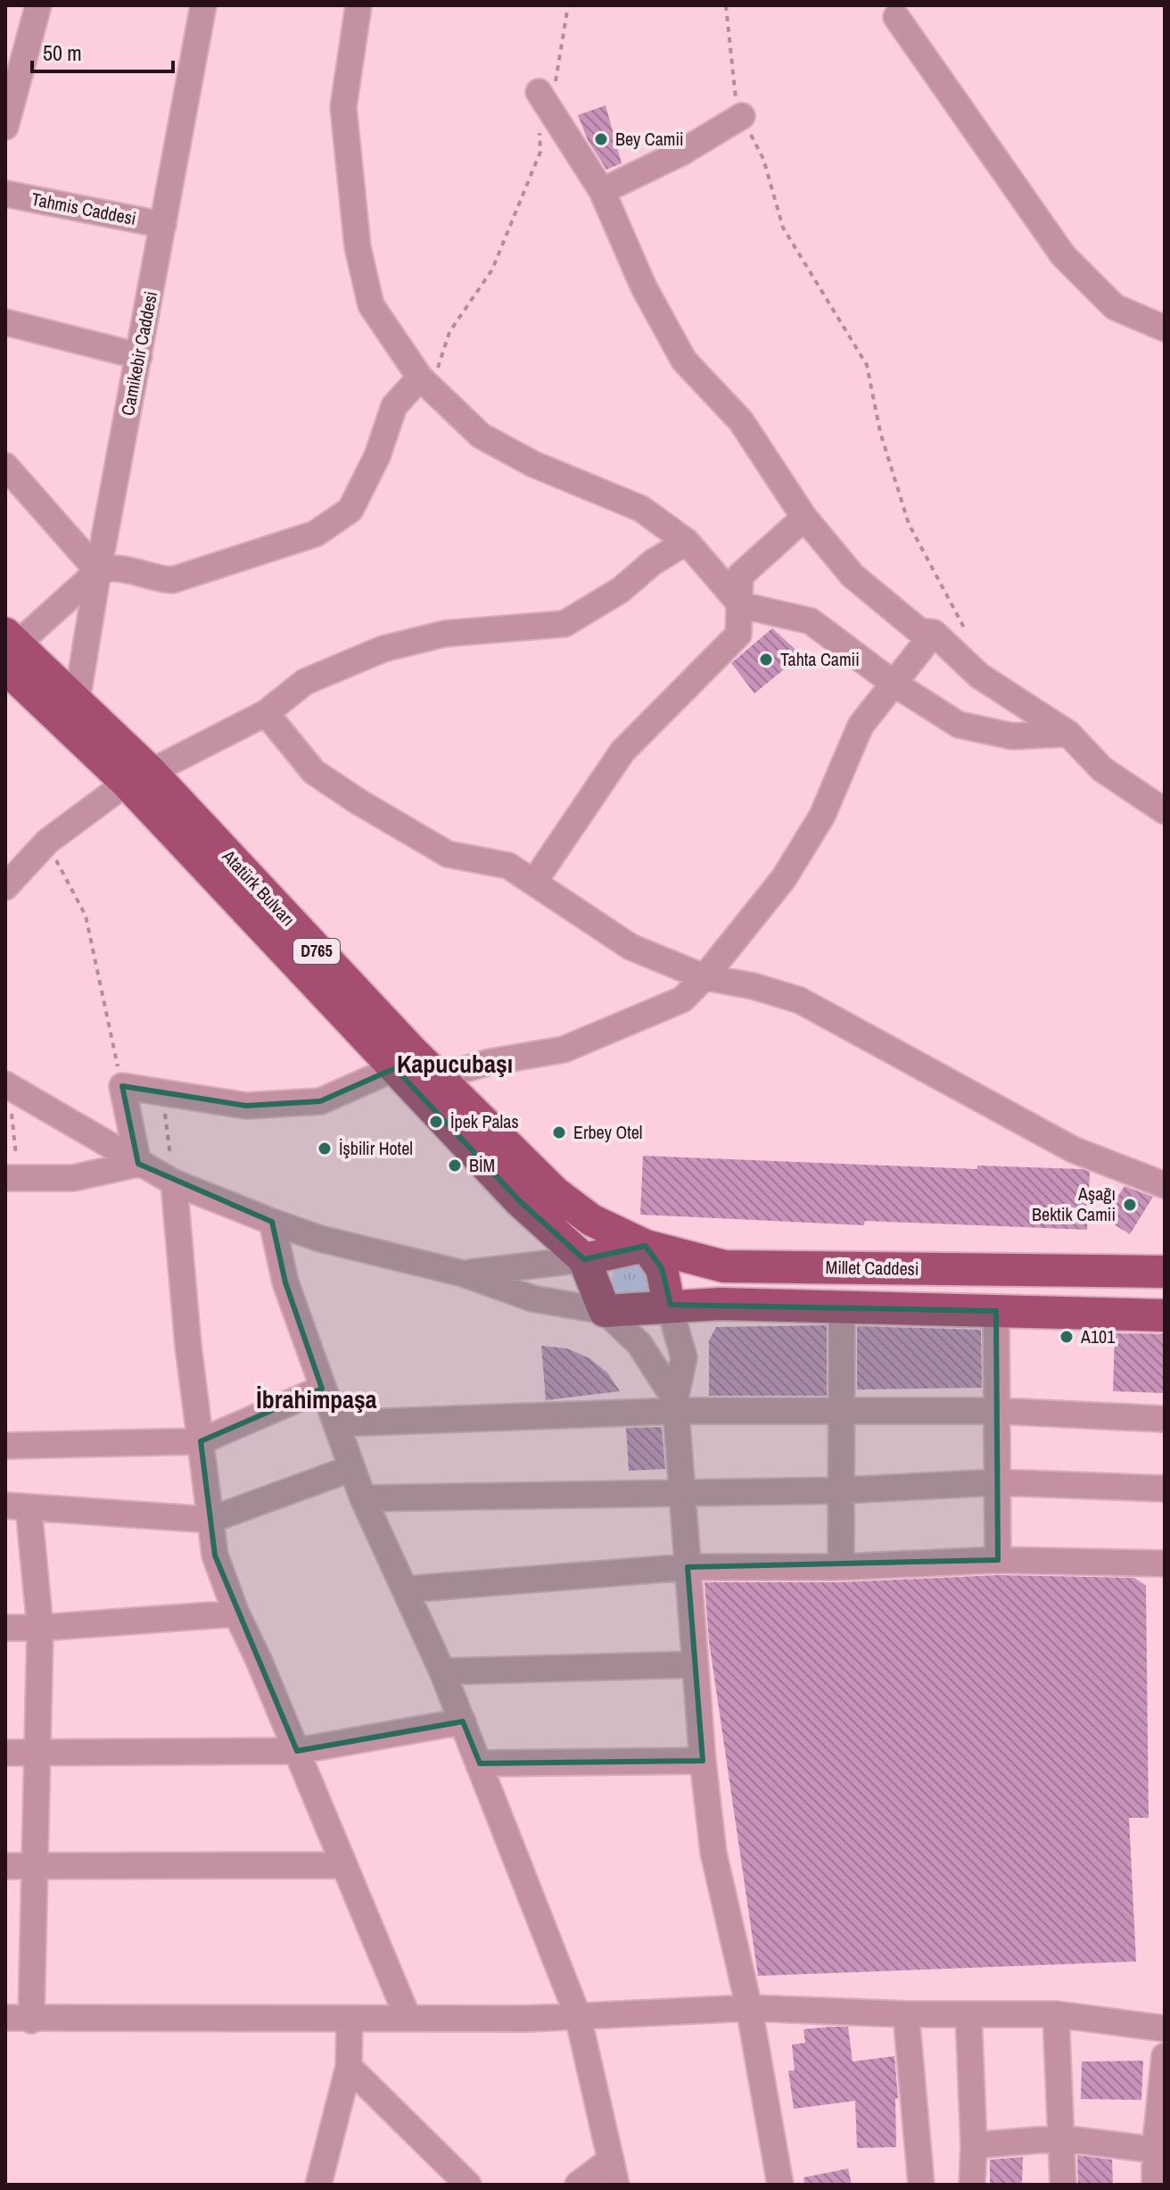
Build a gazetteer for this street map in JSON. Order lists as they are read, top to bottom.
{
  "streets": {
    "main road": ["Atatürk Bulvarı", "D765", "Millet Caddesi"],
    "street": ["Tahmis Caddesi", "Camikebir Caddesi"]
  },
  "crossings": [
    ["Tahmis Caddesi", "Camikebir Caddesi"],
    ["Camikebir Caddesi", "Atatürk Bulvarı"],
    ["Atatürk Bulvarı", "Millet Caddesi"]
  ],
  "districts": ["Kapucubaşı", "İbrahimpaşa"],
  "places": [
    "Bey Camii",
    "Tahta Camii",
    "İpek Palas",
    "Erbey Otel",
    "İşbilir Hotel",
    "BİM",
    "Aşağı Bektik Camii",
    "A101"
  ],
  "scale_bar": "50 m"
}
